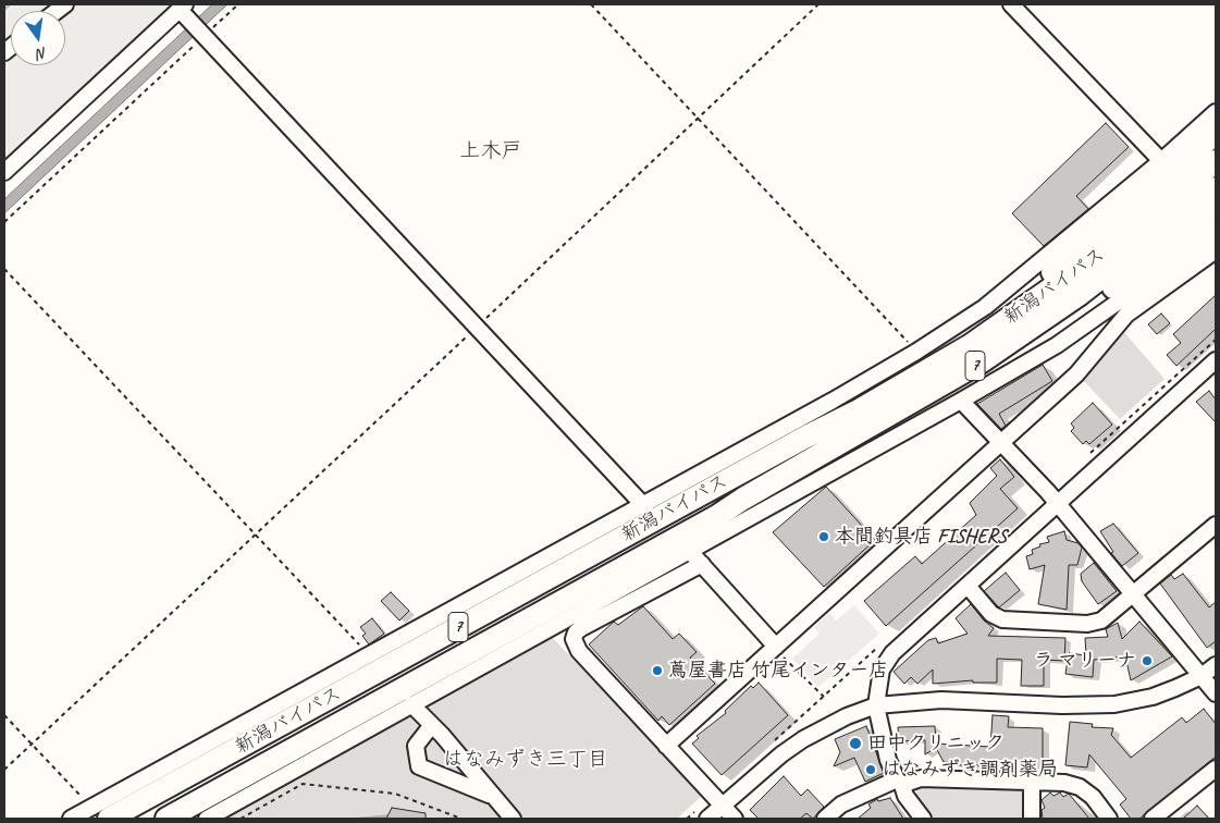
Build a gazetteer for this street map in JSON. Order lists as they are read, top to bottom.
{
  "streets": {
    "highway": ["新潟バイパス", "7"]
  },
  "districts": ["上木戸", "はなみずき三丁目"],
  "places": [
    "本間釣具店 FISHERS",
    "ラ マリーナ",
    "蔦屋書店 竹尾インター店",
    "田中クリニック",
    "はなみずき調剤薬局"
  ],
  "north": "bottom"
}
